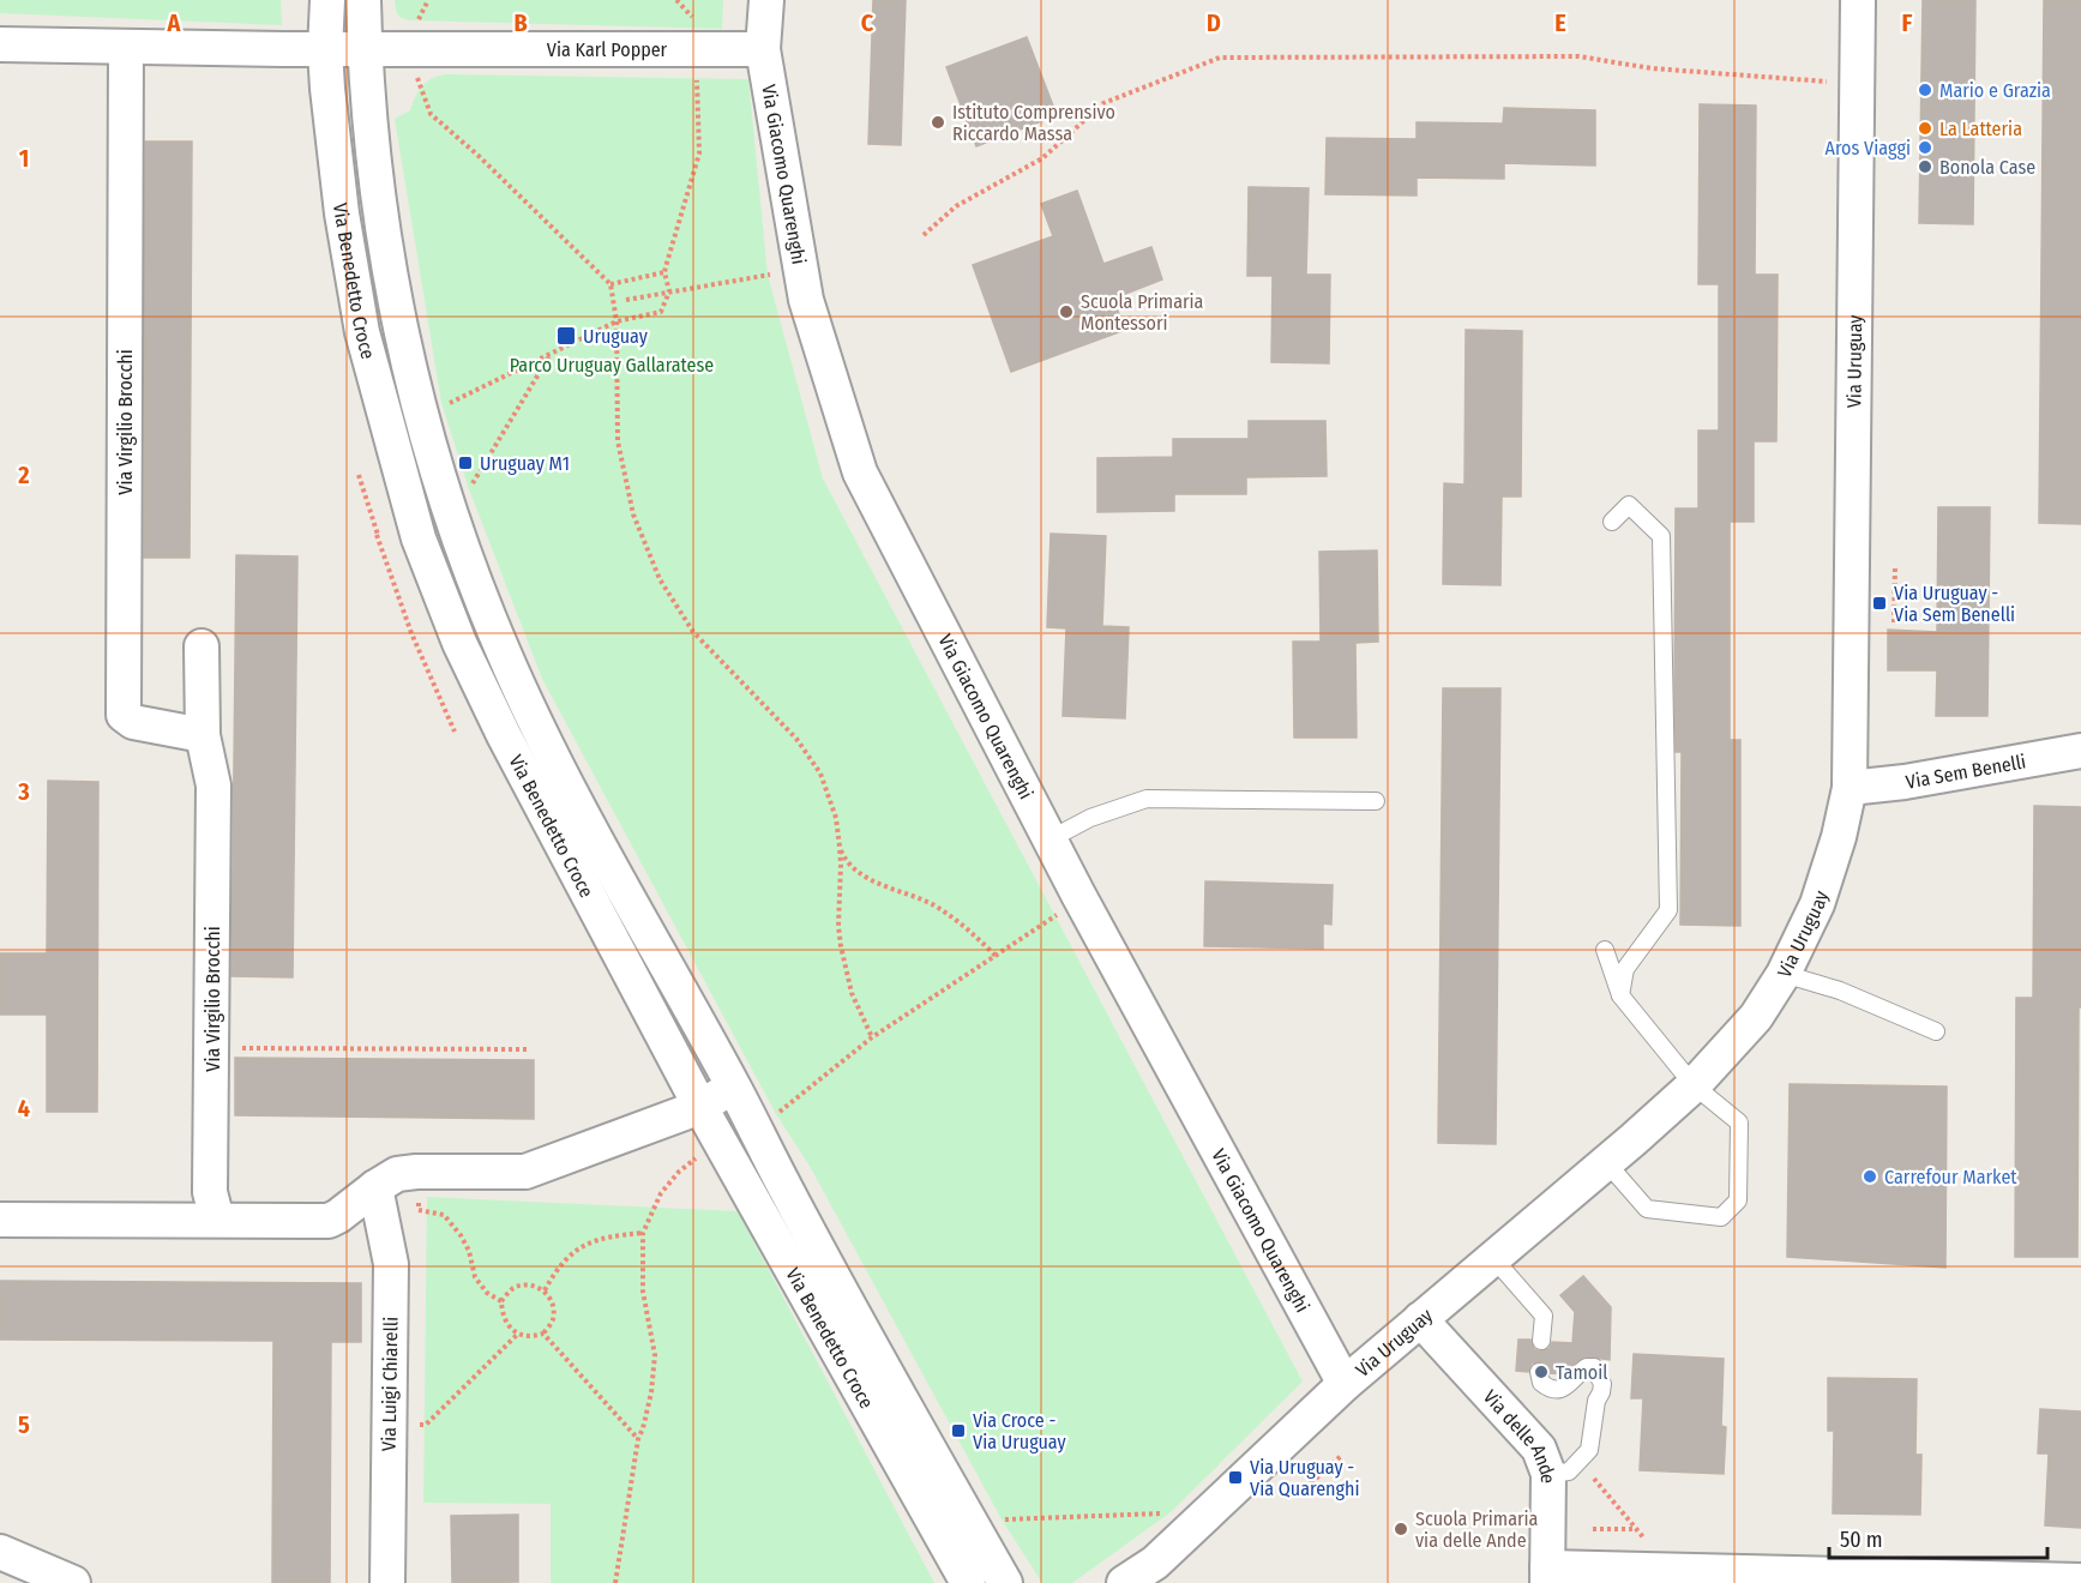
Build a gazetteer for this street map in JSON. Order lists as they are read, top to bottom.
{
  "streets": {
    "street": [
      "Via Karl Popper",
      "Via Giacomo Quarenghi",
      "Via Benedetto Croce",
      "Via Uruguay",
      "Via Virgilio Brocchi",
      "Via Sem Benelli",
      "Via Luigi Chiarelli",
      "Via delle Ande"
    ]
  },
  "crossings": [
    ["Via Karl Popper", "Via Giacomo Quarenghi"],
    ["Via Karl Popper", "Via Benedetto Croce"],
    ["Via Karl Popper", "Via Virgilio Brocchi"],
    ["Via Giacomo Quarenghi", "Via Uruguay"],
    ["Via Uruguay", "Via Sem Benelli"],
    ["Via Uruguay", "Via delle Ande"]
  ],
  "parks": ["Parco Uruguay Gallaratese"],
  "places": {
    "other": [
      "Mario e Grazia",
      "Istituto Comprensivo Riccardo Massa",
      "La Latteria",
      "Aros Viaggi",
      "Bonola Case",
      "Scuola Primaria Montessori",
      "Carrefour Market",
      "Tamoil",
      "Scuola Primaria via delle Ande"
    ],
    "transit": [
      "Uruguay",
      "Uruguay M1",
      "Via Uruguay - Via Sem Benelli",
      "Via Croce - Via Uruguay",
      "Via Uruguay - Via Quarenghi"
    ]
  },
  "scale_bar": "50 m",
  "grid": {
    "columns": [
      "A",
      "B",
      "C",
      "D",
      "E",
      "F"
    ],
    "rows": [
      "1",
      "2",
      "3",
      "4",
      "5"
    ]
  }
}
